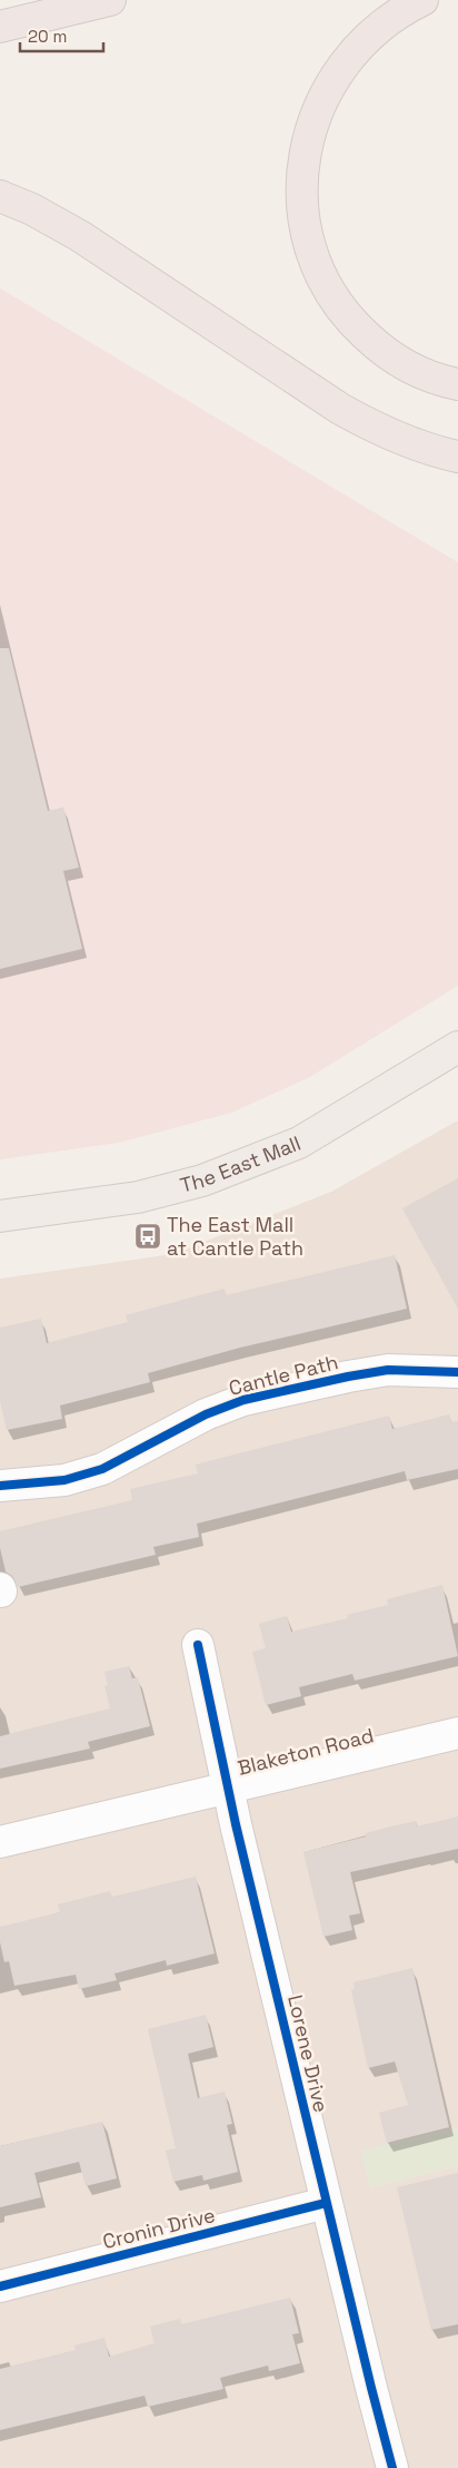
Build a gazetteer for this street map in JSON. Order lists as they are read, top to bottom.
{
  "streets": {
    "main road": ["The East Mall"],
    "street": [
      "Cantle Path",
      "Blaketon Road",
      "Lorene Drive",
      "Cronin Drive"
    ]
  },
  "crossings": [
    ["Blaketon Road", "Lorene Drive"],
    ["Lorene Drive", "Cronin Drive"]
  ],
  "places": {
    "bus stop": ["The East Mall at Cantle Path"]
  },
  "scale_bar": "20 m"
}
